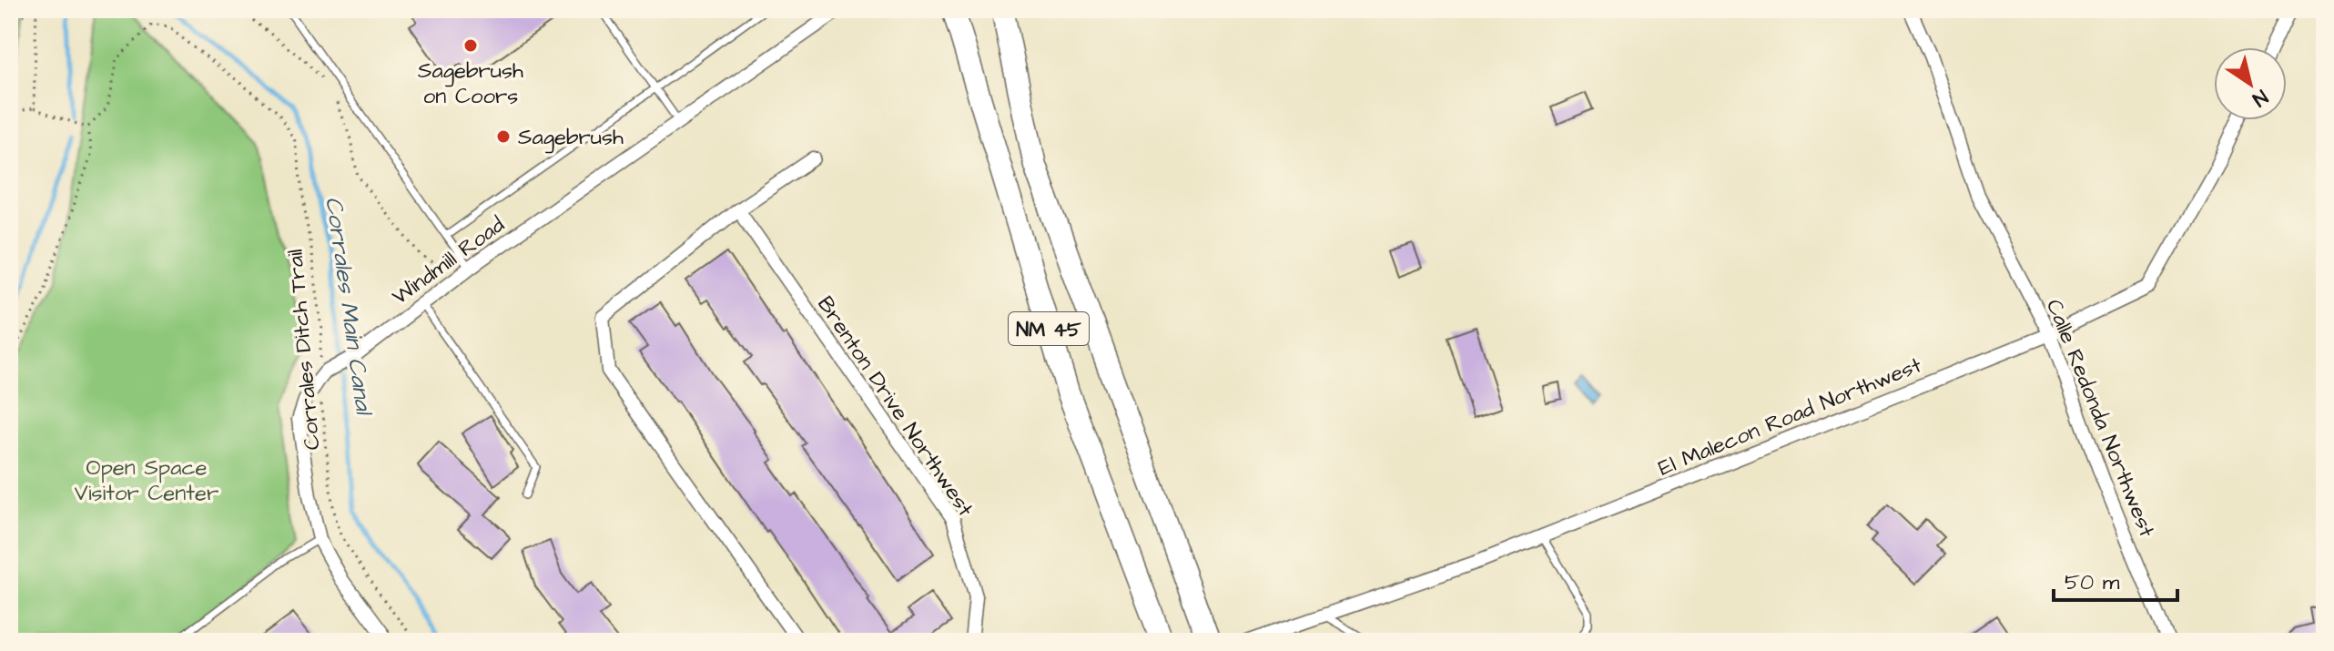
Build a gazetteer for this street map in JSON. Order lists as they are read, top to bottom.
{
  "streets": {
    "main road": ["NM 45"],
    "street": [
      "Windmill Road",
      "Brenton Drive Northwest",
      "El Malecon Road Northwest",
      "Calle Redonda Northwest"
    ],
    "path": ["Corrales Ditch Trail"]
  },
  "crossings": [
    ["Windmill Road", "Corrales Ditch Trail"],
    ["El Malecon Road Northwest", "Calle Redonda Northwest"]
  ],
  "water": ["Corrales Main Canal"],
  "parks": ["Open Space Visitor Center"],
  "places": ["Sagebrush on Coors", "Sagebrush"],
  "scale_bar": "50 m",
  "north": "bottom right"
}
